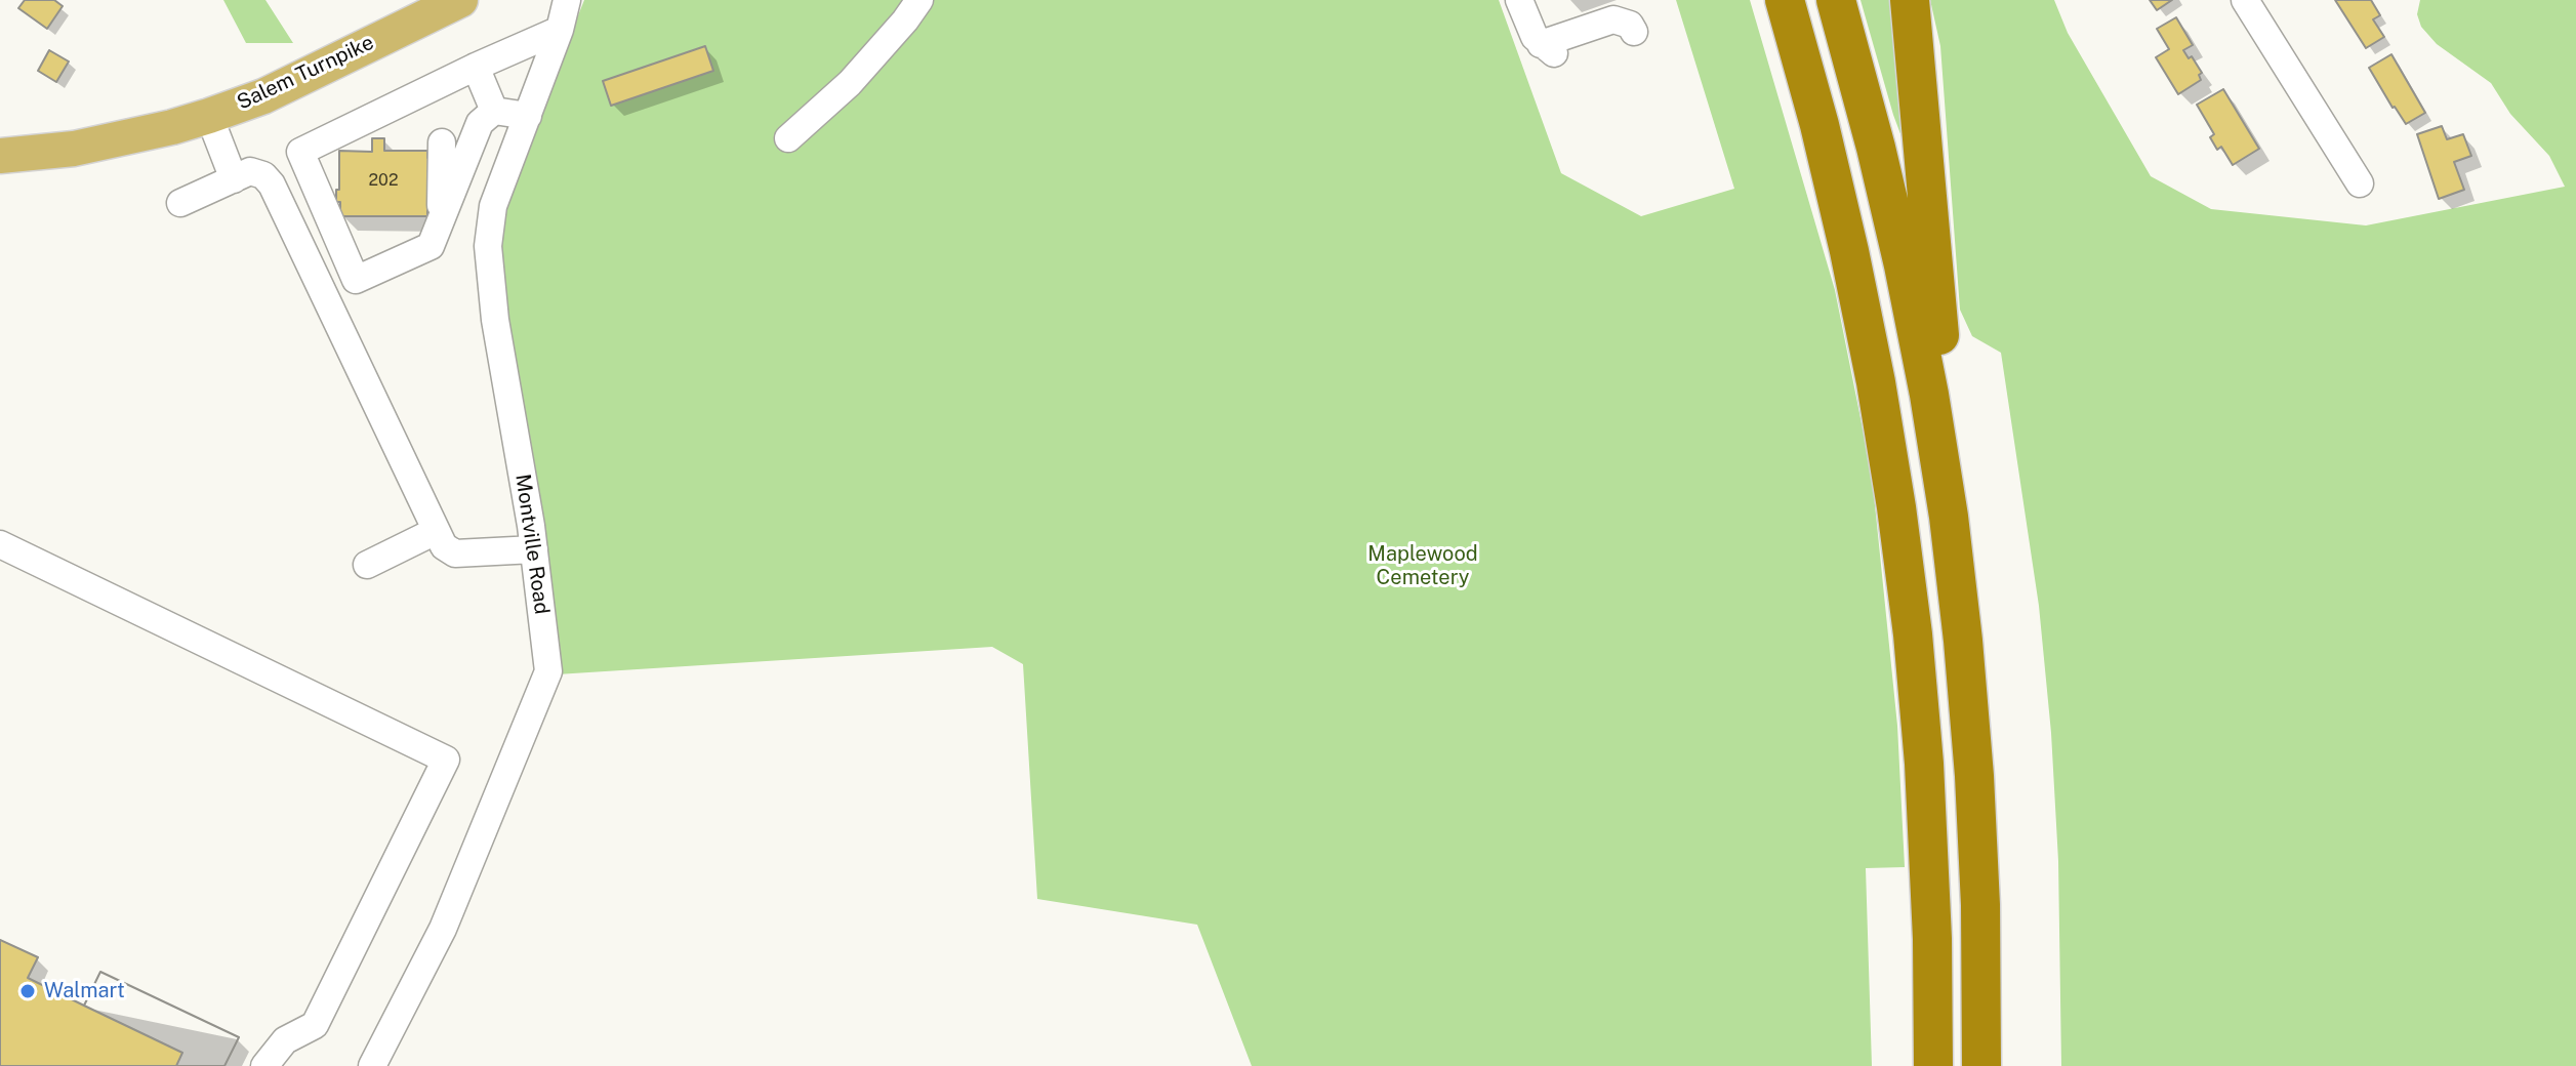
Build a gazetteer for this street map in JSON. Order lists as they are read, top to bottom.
{
  "streets": {
    "main road": ["Salem Turnpike"],
    "street": ["Montville Road"]
  },
  "parks": ["Maplewood Cemetery"],
  "places": ["Walmart"],
  "house_numbers": ["202"]
}
